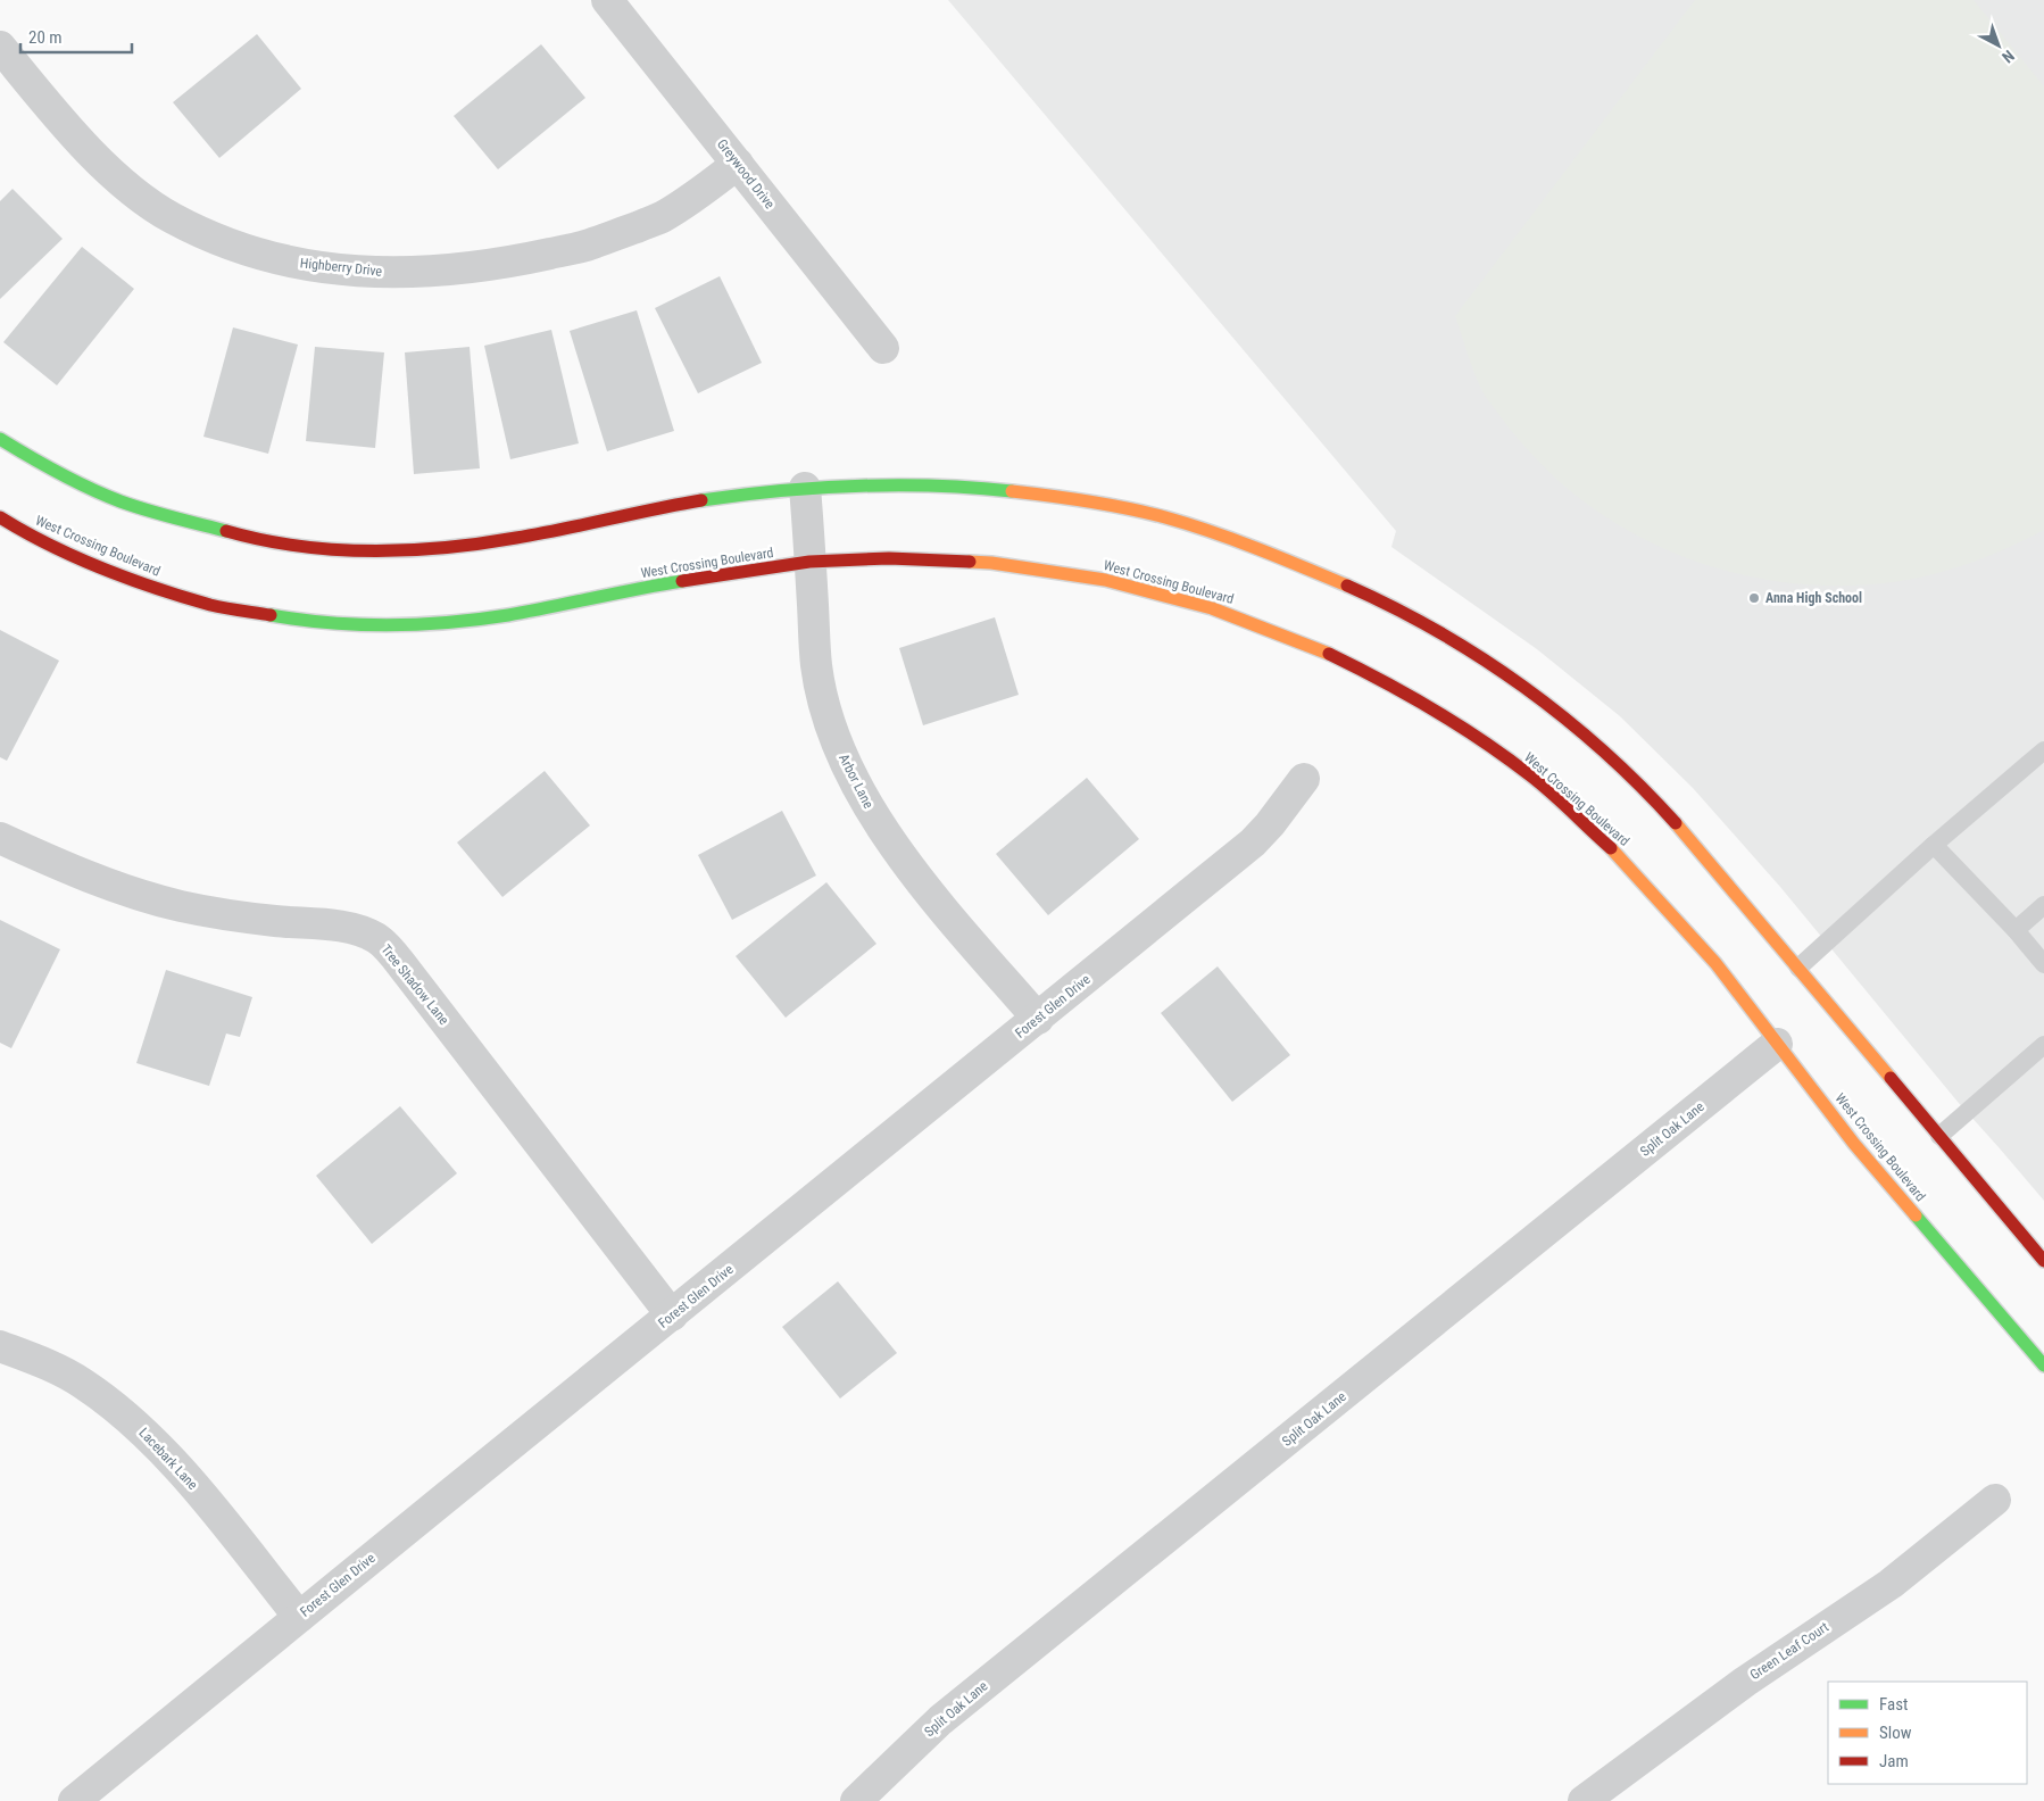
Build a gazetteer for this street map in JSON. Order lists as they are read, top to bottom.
{
  "streets": {
    "street": [
      "Greywood Drive",
      "Highberry Drive",
      "West Crossing Boulevard",
      "Arbor Lane",
      "Tree Shadow Lane",
      "Forest Glen Drive",
      "Split Oak Lane",
      "Lacebark Lane",
      "Green Leaf Court"
    ]
  },
  "crossings": [
    ["Greywood Drive", "Highberry Drive"],
    ["West Crossing Boulevard", "Arbor Lane"],
    ["West Crossing Boulevard", "Split Oak Lane"],
    ["Arbor Lane", "Forest Glen Drive"],
    ["Tree Shadow Lane", "Forest Glen Drive"],
    ["Forest Glen Drive", "Lacebark Lane"]
  ],
  "places": ["Anna High School"],
  "legend": ["Fast", "Slow", "Jam"],
  "scale_bar": "20 m",
  "north": "bottom right"
}
